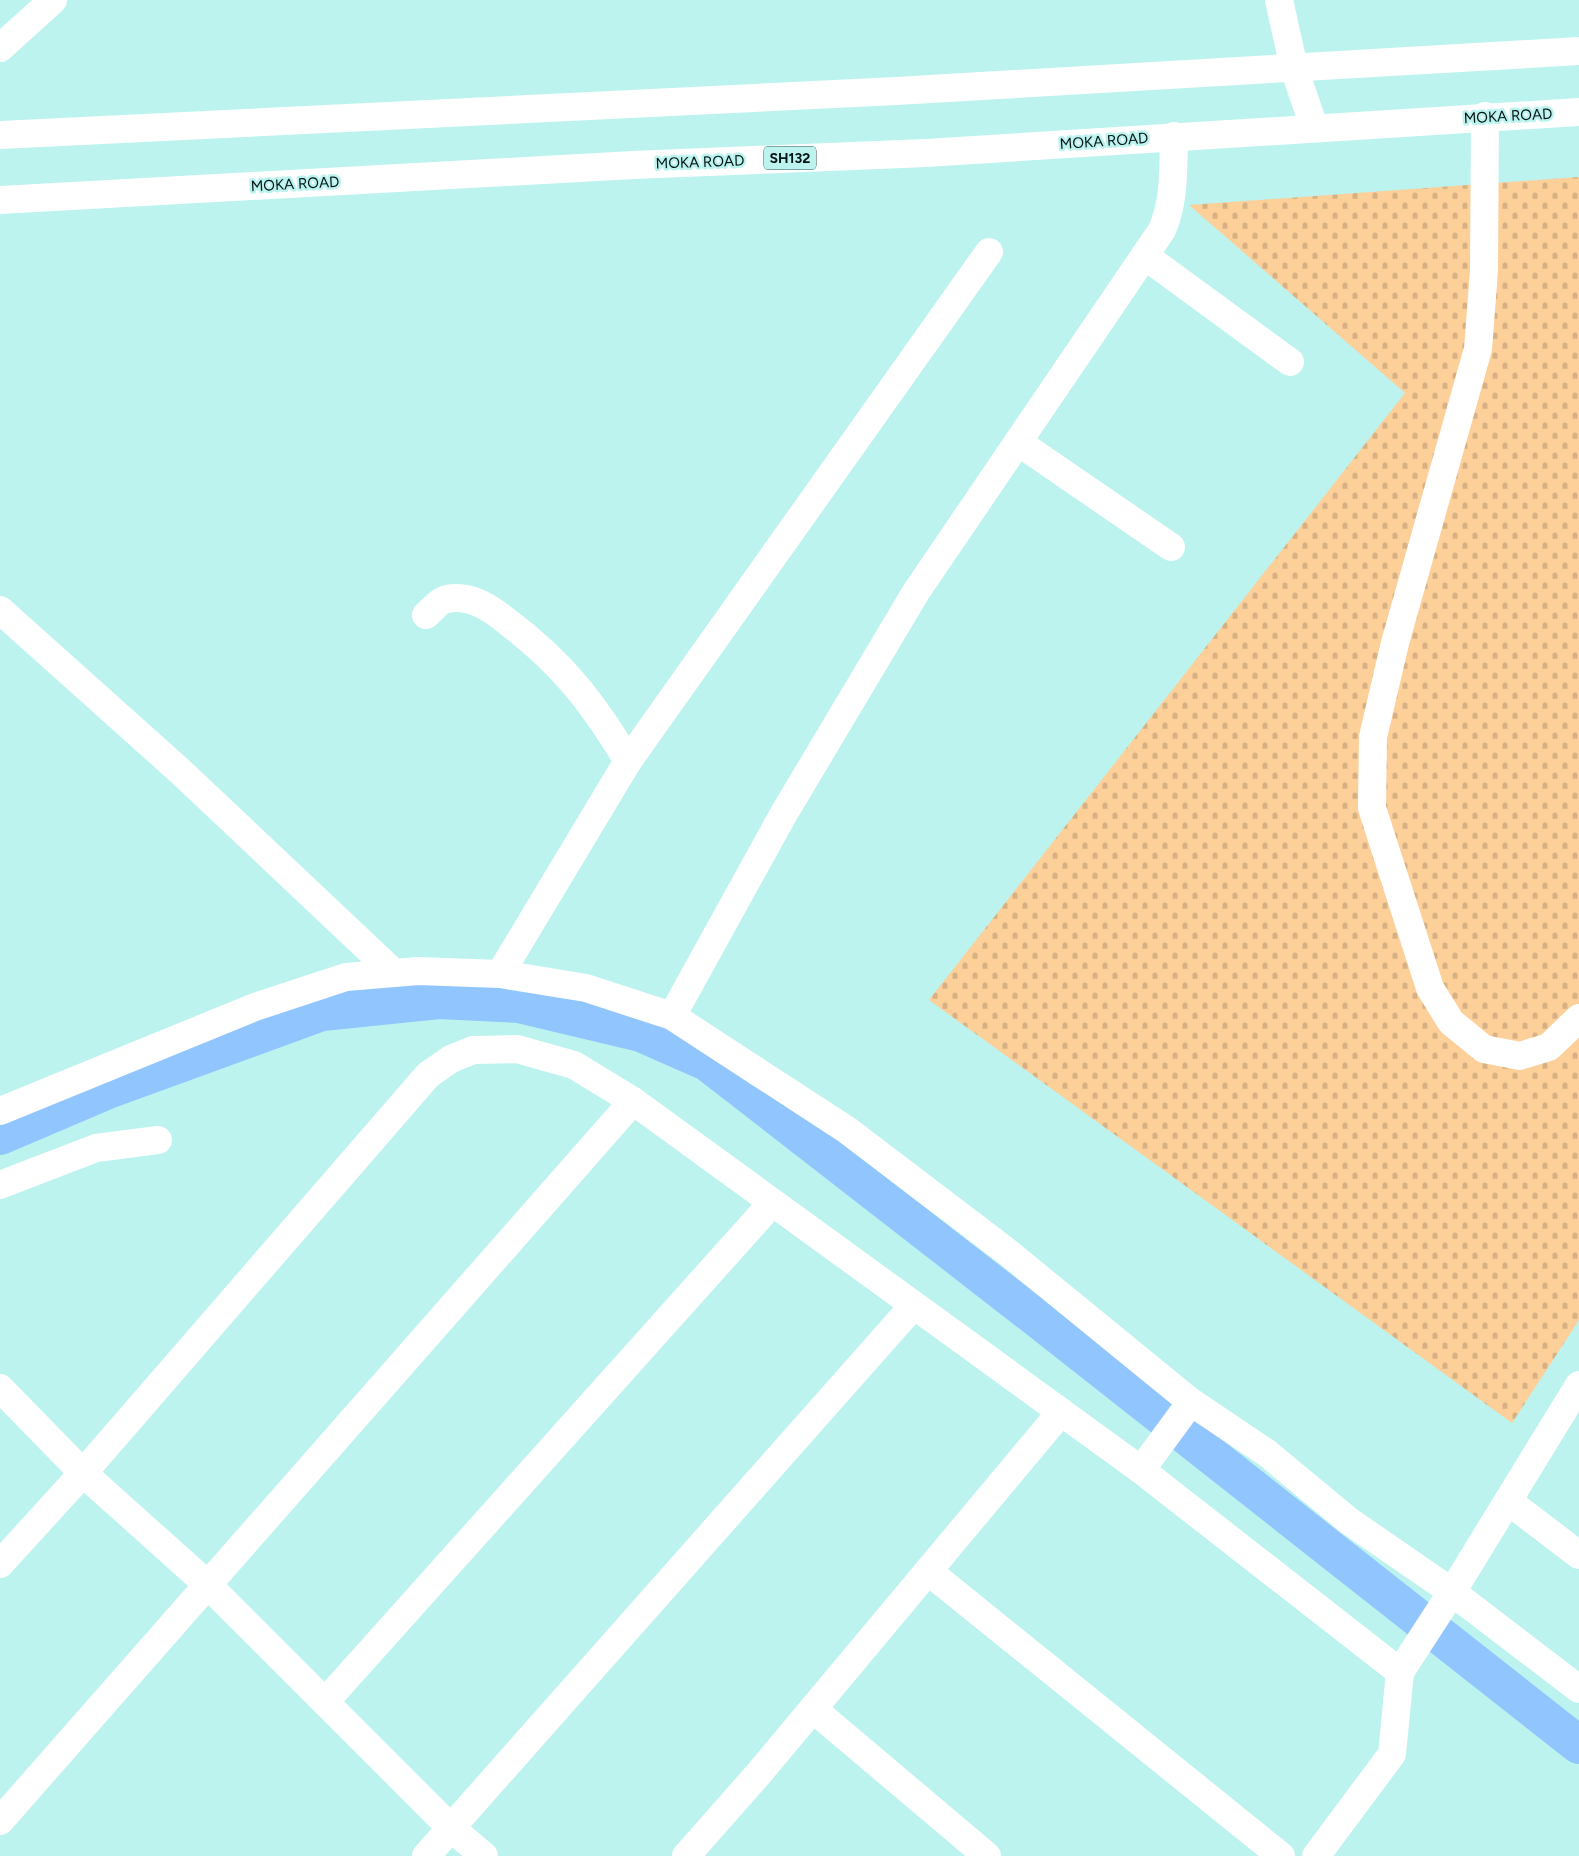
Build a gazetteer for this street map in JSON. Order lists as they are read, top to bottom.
{
  "streets": {
    "street": ["MOKA ROAD", "SH132"]
  }
}
